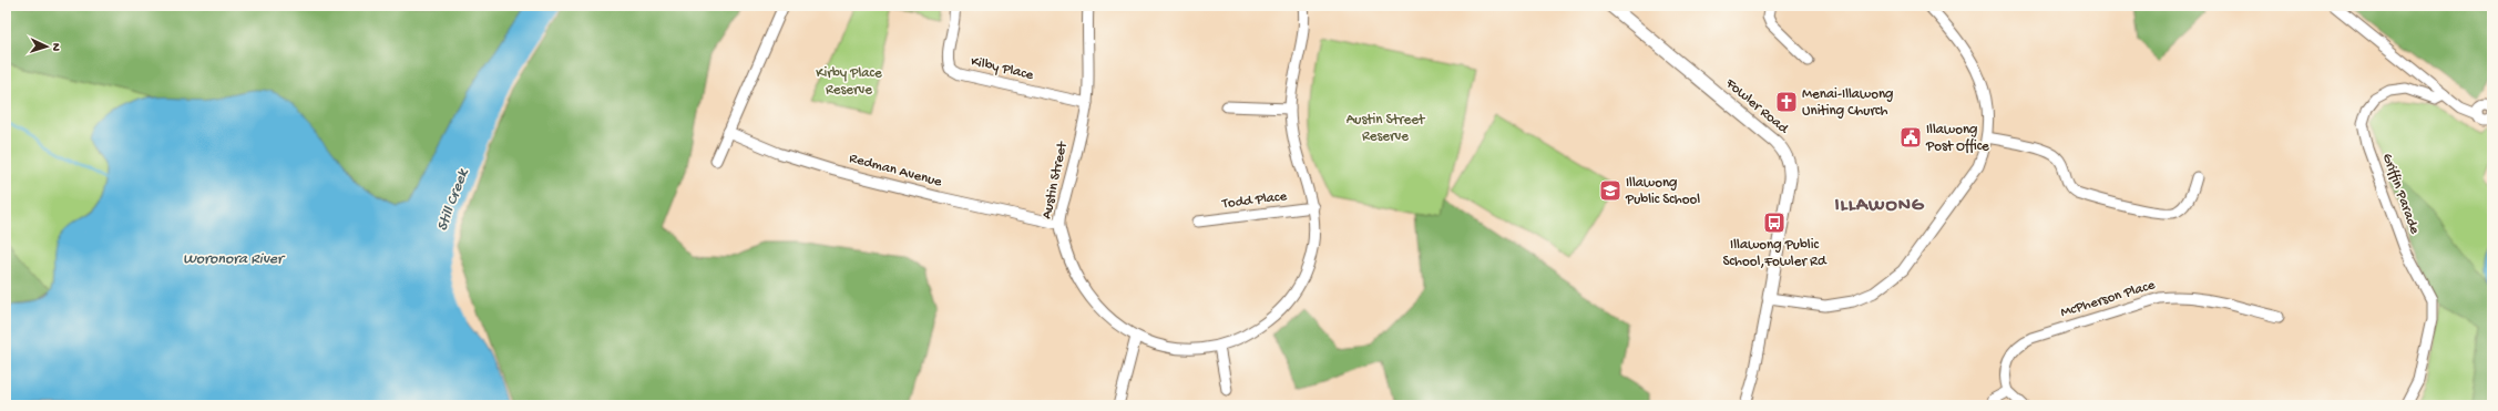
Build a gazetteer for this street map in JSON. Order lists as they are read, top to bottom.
{
  "streets": {
    "street": [
      "Kilby Place",
      "Fowler Road",
      "Redman Avenue",
      "Austin Street",
      "Griffin Parade",
      "Todd Place",
      "McPherson Place"
    ]
  },
  "crossings": [
    ["Kilby Place", "Austin Street"],
    ["Redman Avenue", "Austin Street"],
    ["Austin Street", "Todd Place"]
  ],
  "districts": ["ILLAWONG"],
  "water": ["Still Creek", "Woronora River"],
  "parks": ["Kirby Place Reserve", "Austin Street Reserve"],
  "places": {
    "church": ["Menai-Illawong Uniting Church"],
    "public building": ["Illawong Post Office"],
    "school or university": ["Illawong Public School"],
    "bus stop": ["Illawong Public School,Fowler Rd"]
  },
  "north": "right"
}
